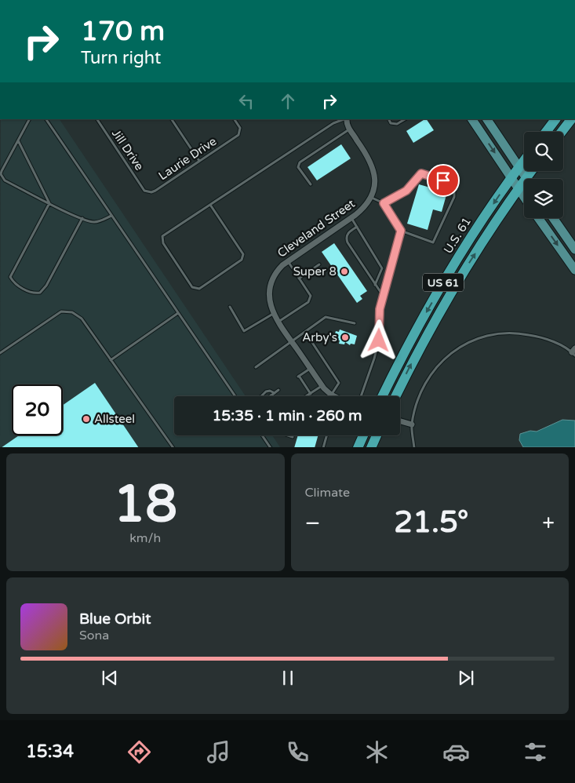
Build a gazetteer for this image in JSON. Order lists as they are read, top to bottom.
{
  "streets": {
    "highway": ["U.S. 61", "US 61"],
    "street": ["Cleveland Street"],
    "lane": ["Jill Drive", "Laurie Drive"]
  },
  "crossings": [
    ["Jill Drive", "Laurie Drive"],
    ["U.S. 61", "US 61"]
  ],
  "places": ["Super 8", "Arby's", "Allsteel"],
  "page": {
    "turn": ["170 m", "Turn right"],
    "limit": "20",
    "trip": "15:35 · 1 min · 260 m",
    "tile": [
      ["18", "km/h"],
      "Climate"
    ],
    "heat": ["−", "21.5°", "+"],
    "song": ["Blue Orbit", "Sona"],
    "tabs": "15:34"
  }
}
